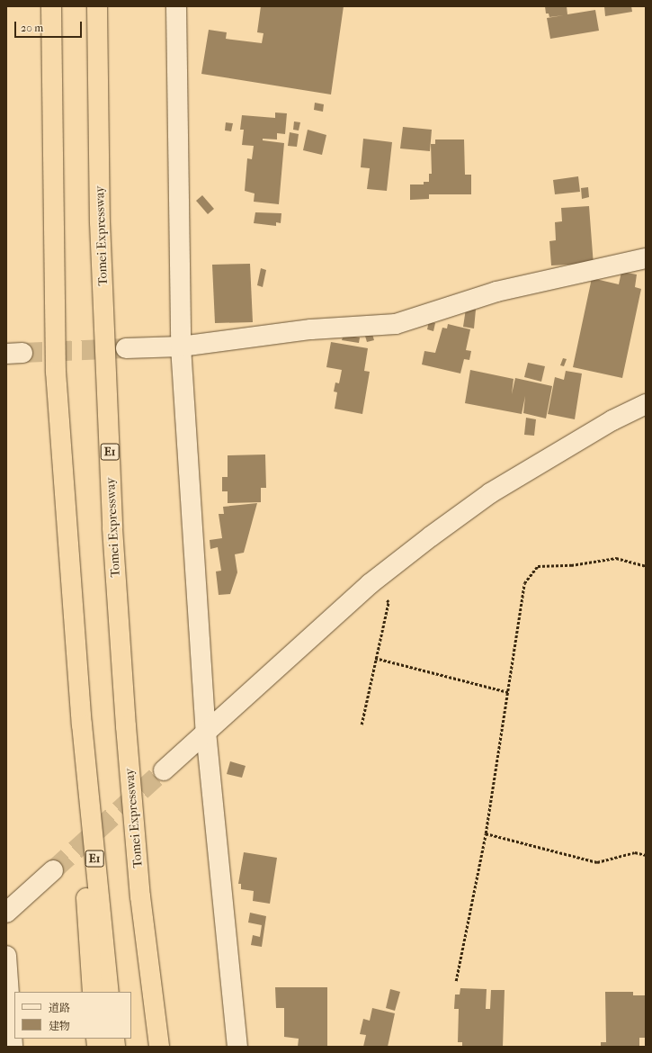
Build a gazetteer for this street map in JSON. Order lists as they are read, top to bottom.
{
  "streets": {
    "highway": ["Tomei Expressway", "E1"]
  },
  "legend": ["道路", "建物"],
  "scale_bar": "20 m"
}
